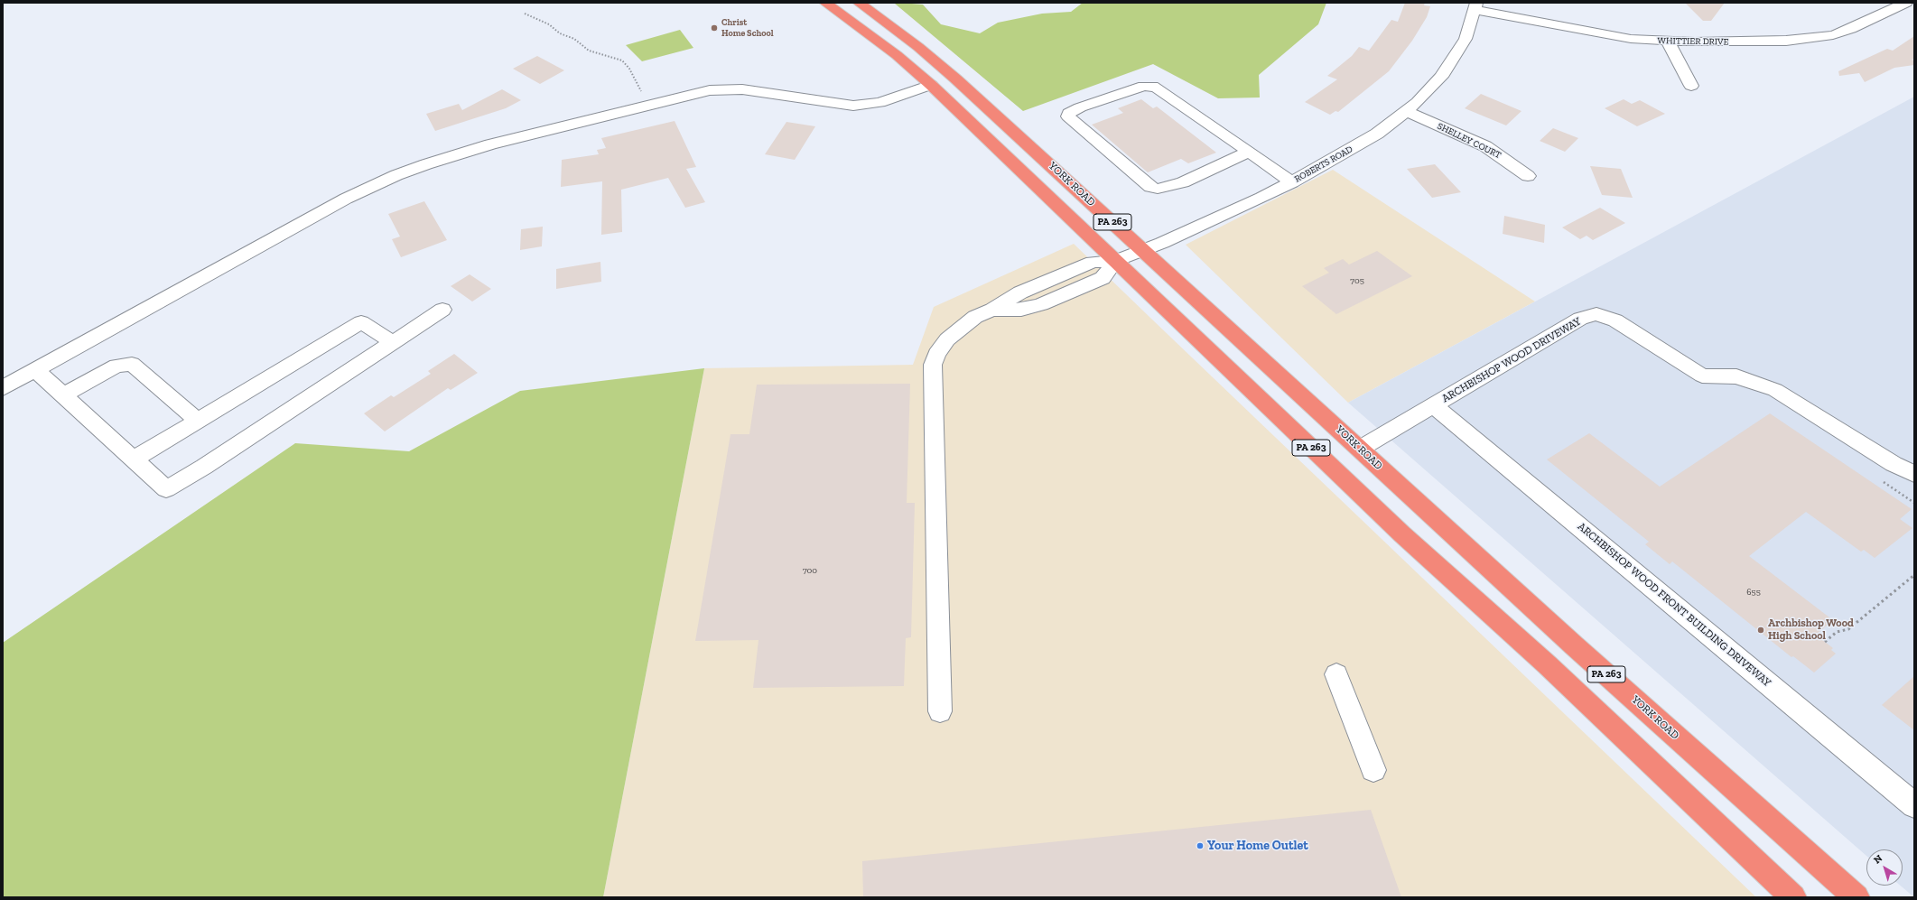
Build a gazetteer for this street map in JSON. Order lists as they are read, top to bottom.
{
  "streets": {
    "highway": ["YORK ROAD", "PA 263"],
    "street": [
      "WHITTIER DRIVE",
      "SHELLEY COURT",
      "ROBERTS ROAD",
      "ARCHBISHOP WOOD DRIVEWAY",
      "ARCHBISHOP WOOD FRONT BUILDING DRIVEWAY"
    ]
  },
  "crossings": [
    ["WHITTIER DRIVE", "ROBERTS ROAD"],
    ["SHELLEY COURT", "ROBERTS ROAD"],
    ["ROBERTS ROAD", "YORK ROAD"],
    ["ROBERTS ROAD", "PA 263"],
    ["YORK ROAD", "ARCHBISHOP WOOD DRIVEWAY"],
    ["ARCHBISHOP WOOD DRIVEWAY", "ARCHBISHOP WOOD FRONT BUILDING DRIVEWAY"]
  ],
  "places": ["Christ Home School", "Archbishop Wood High School", "Your Home Outlet"],
  "house_numbers": ["705", "700", "655"],
  "north": "top left"
}
